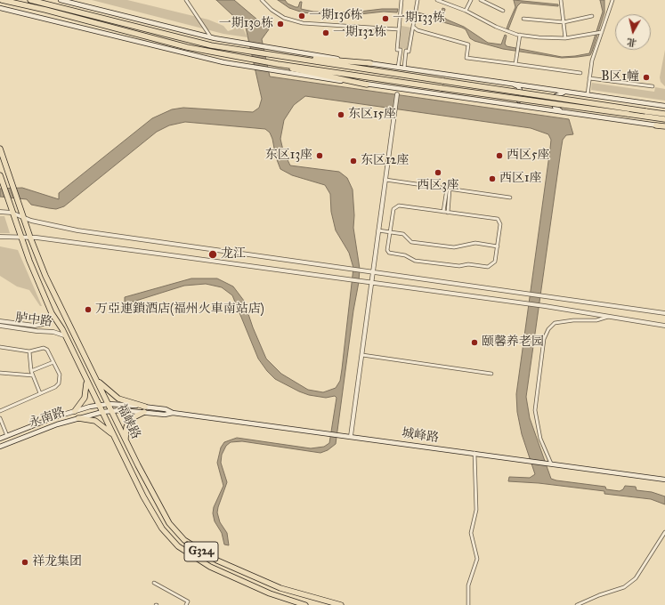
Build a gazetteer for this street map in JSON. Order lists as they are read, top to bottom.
{
  "streets": {
    "highway": ["福峡路", "G324"],
    "main road": ["永南路", "城峰路"],
    "street": ["胪中路"]
  },
  "crossings": [
    ["胪中路", "福峡路"],
    ["永南路", "福峡路"],
    ["永南路", "城峰路"],
    ["福峡路", "城峰路"]
  ],
  "places": [
    "一期136栋",
    "一期133栋",
    "一期130栋",
    "一期132栋",
    "B区1幢",
    "东区15座",
    "东区13座",
    "西区5座",
    "东区12座",
    "西区3座",
    "西区1座",
    "龙江",
    "万亞連鎖酒店(福州火車南站店)",
    "颐馨养老园",
    "祥龙集团"
  ],
  "north": "bottom"
}
